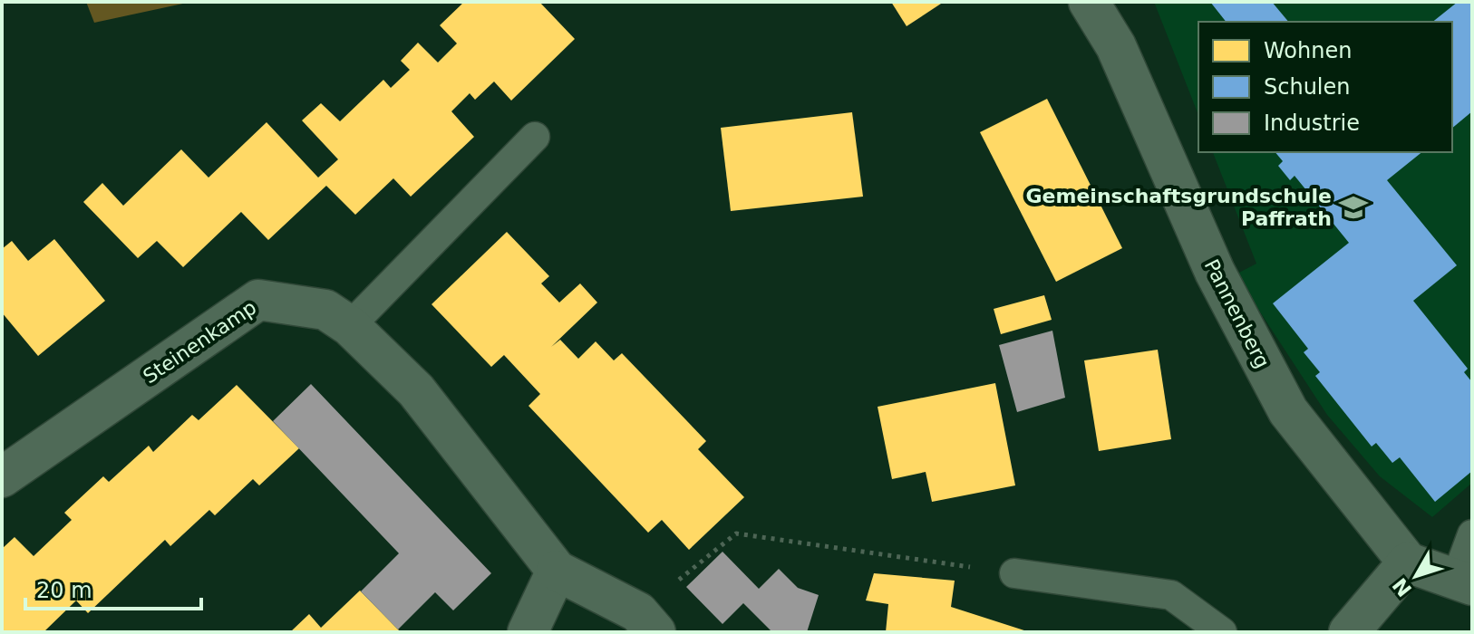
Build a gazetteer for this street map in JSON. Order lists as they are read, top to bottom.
{
  "streets": {
    "street": ["Pannenberg", "Steinenkamp"]
  },
  "places": {
    "school or university": ["Gemeinschaftsgrundschule Paffrath"]
  },
  "legend": ["Wohnen", "Schulen", "Industrie"],
  "scale_bar": "20 m",
  "north": "bottom left"
}
